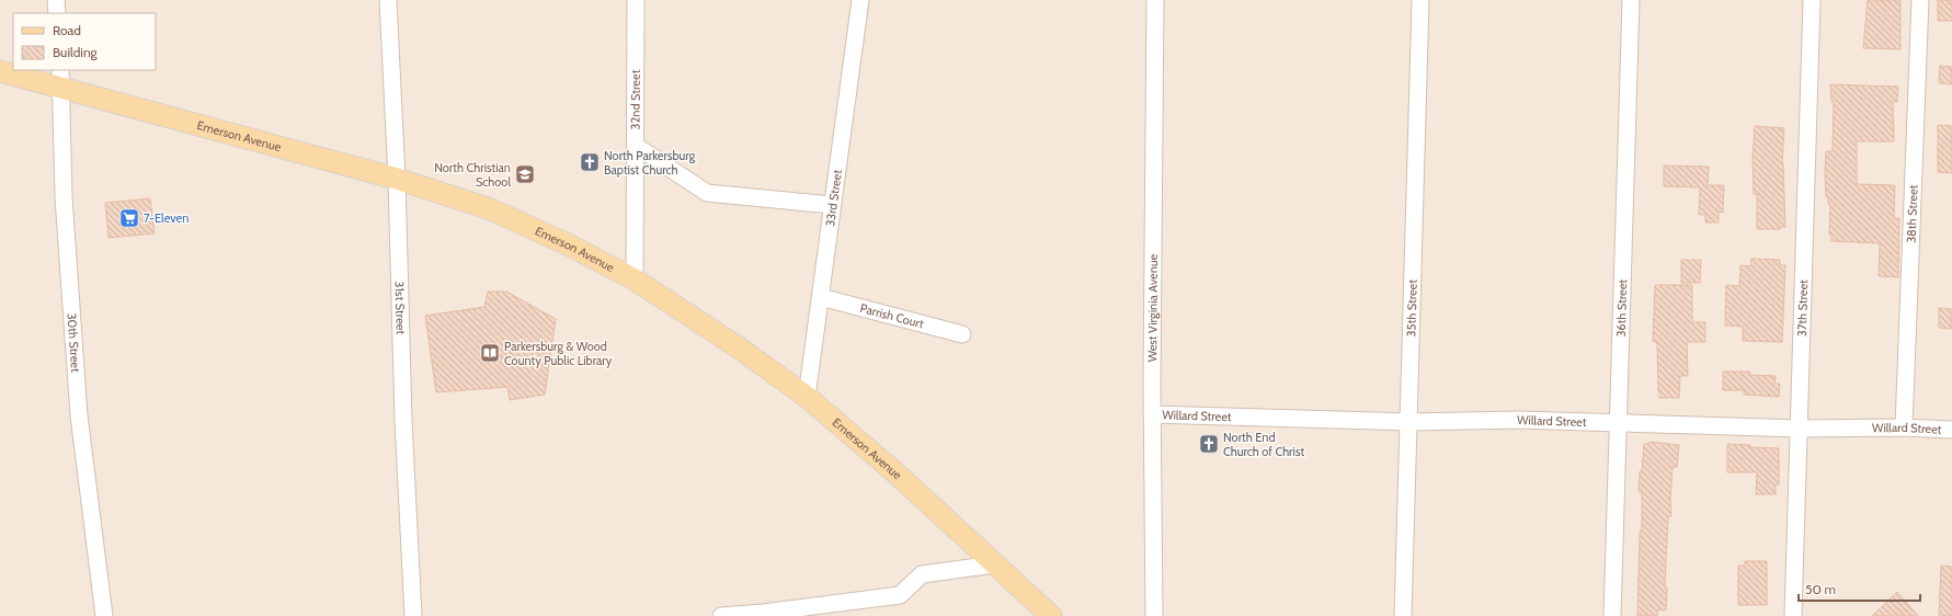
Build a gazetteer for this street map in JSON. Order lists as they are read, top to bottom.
{
  "streets": {
    "main road": ["Emerson Avenue"],
    "street": [
      "32nd Street",
      "33rd Street",
      "38th Street",
      "31st Street",
      "West Virginia Avenue",
      "35th Street",
      "36th Street",
      "37th Street",
      "Parrish Court",
      "30th Street",
      "Willard Street"
    ]
  },
  "crossings": [
    ["32nd Street", "Emerson Avenue"],
    ["Emerson Avenue", "33rd Street"],
    ["Emerson Avenue", "31st Street"],
    ["Emerson Avenue", "30th Street"],
    ["33rd Street", "Parrish Court"],
    ["38th Street", "Willard Street"],
    ["West Virginia Avenue", "Willard Street"],
    ["35th Street", "Willard Street"],
    ["36th Street", "Willard Street"],
    ["37th Street", "Willard Street"]
  ],
  "places": {
    "church": ["North Parkersburg Baptist Church", "North End Church of Christ"],
    "school or university": ["North Christian School"],
    "supermarket": ["7-Eleven"],
    "library": ["Parkersburg & Wood County Public Library"]
  },
  "legend": ["Road", "Building"],
  "scale_bar": "50 m"
}
